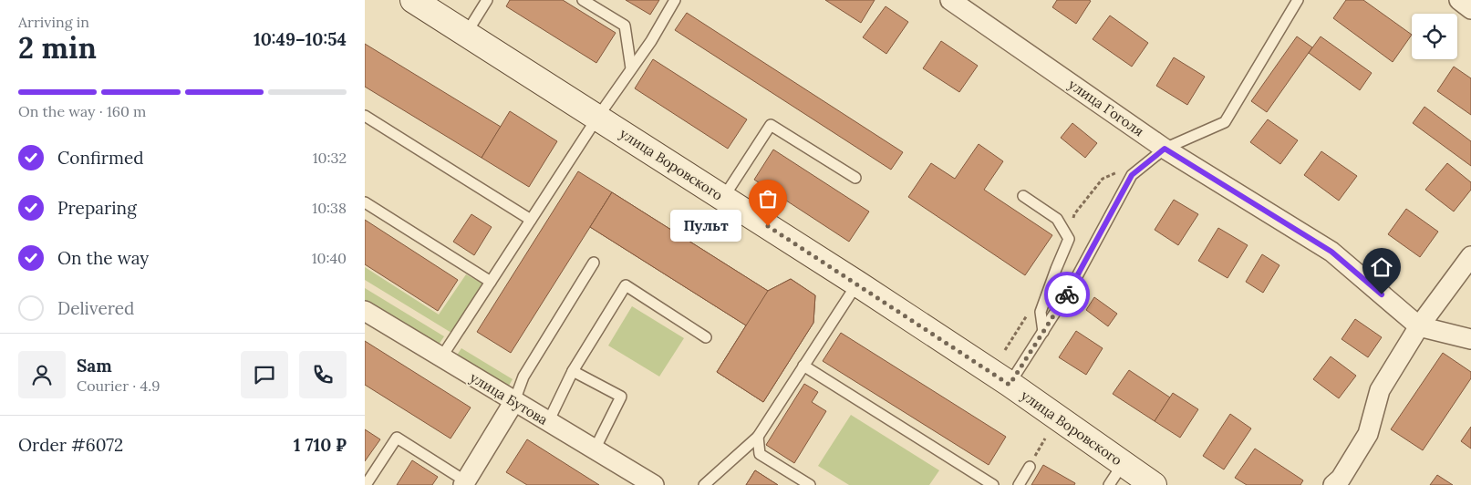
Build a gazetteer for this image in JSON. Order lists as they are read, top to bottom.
{
  "streets": {
    "street": ["улица Гоголя", "улица Воровского", "улица Бутова"]
  },
  "places": ["Пульт"],
  "page": {
    "heading": ["2 min", "Arriving in", "10:49–10:54"],
    "panel": [
      "Sam",
      "Courier · 4.9",
      "Order #6072",
      "1 710 ₽"
    ],
    "bar": "On the way · 160 m",
    "list": [
      ["Confirmed", "10:32"],
      ["Preparing", "10:38"],
      ["On the way", "10:40"],
      "Delivered"
    ],
    "bubble": "Пульт"
  }
}
